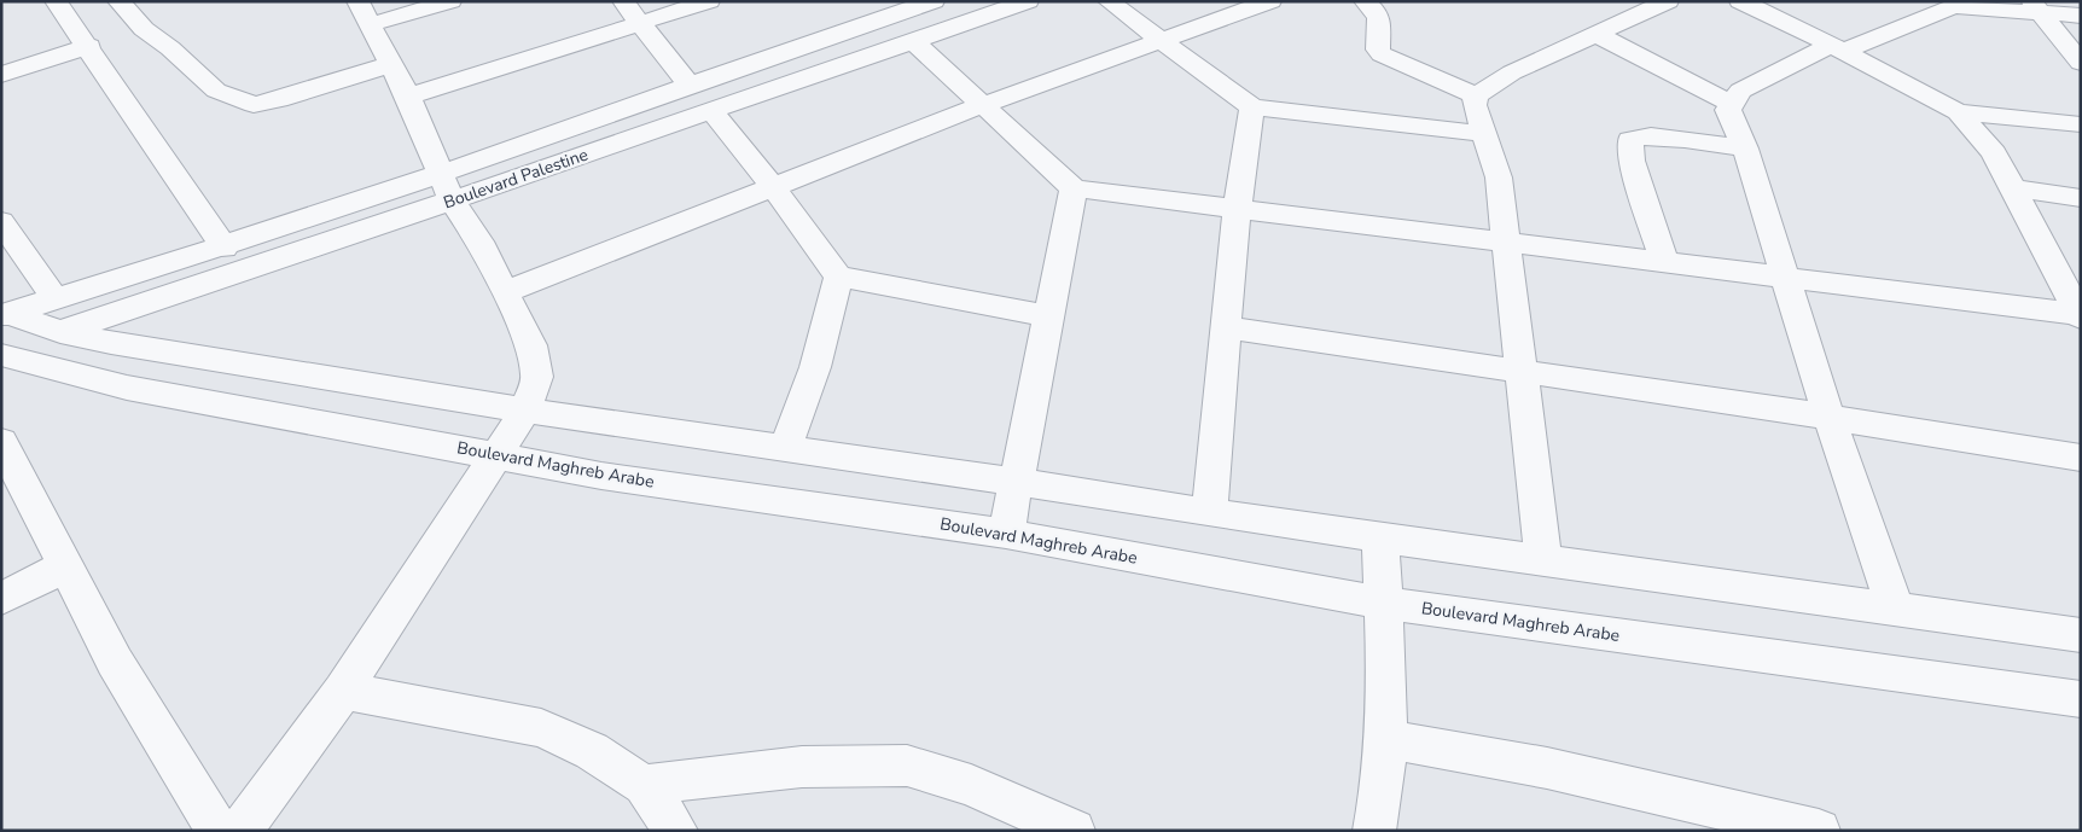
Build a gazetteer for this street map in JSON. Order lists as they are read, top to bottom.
{
  "streets": {
    "street": ["Boulevard Palestine", "Boulevard Maghreb Arabe"]
  },
  "crossings": [
    ["Boulevard Palestine", "Boulevard Maghreb Arabe"]
  ]
}
